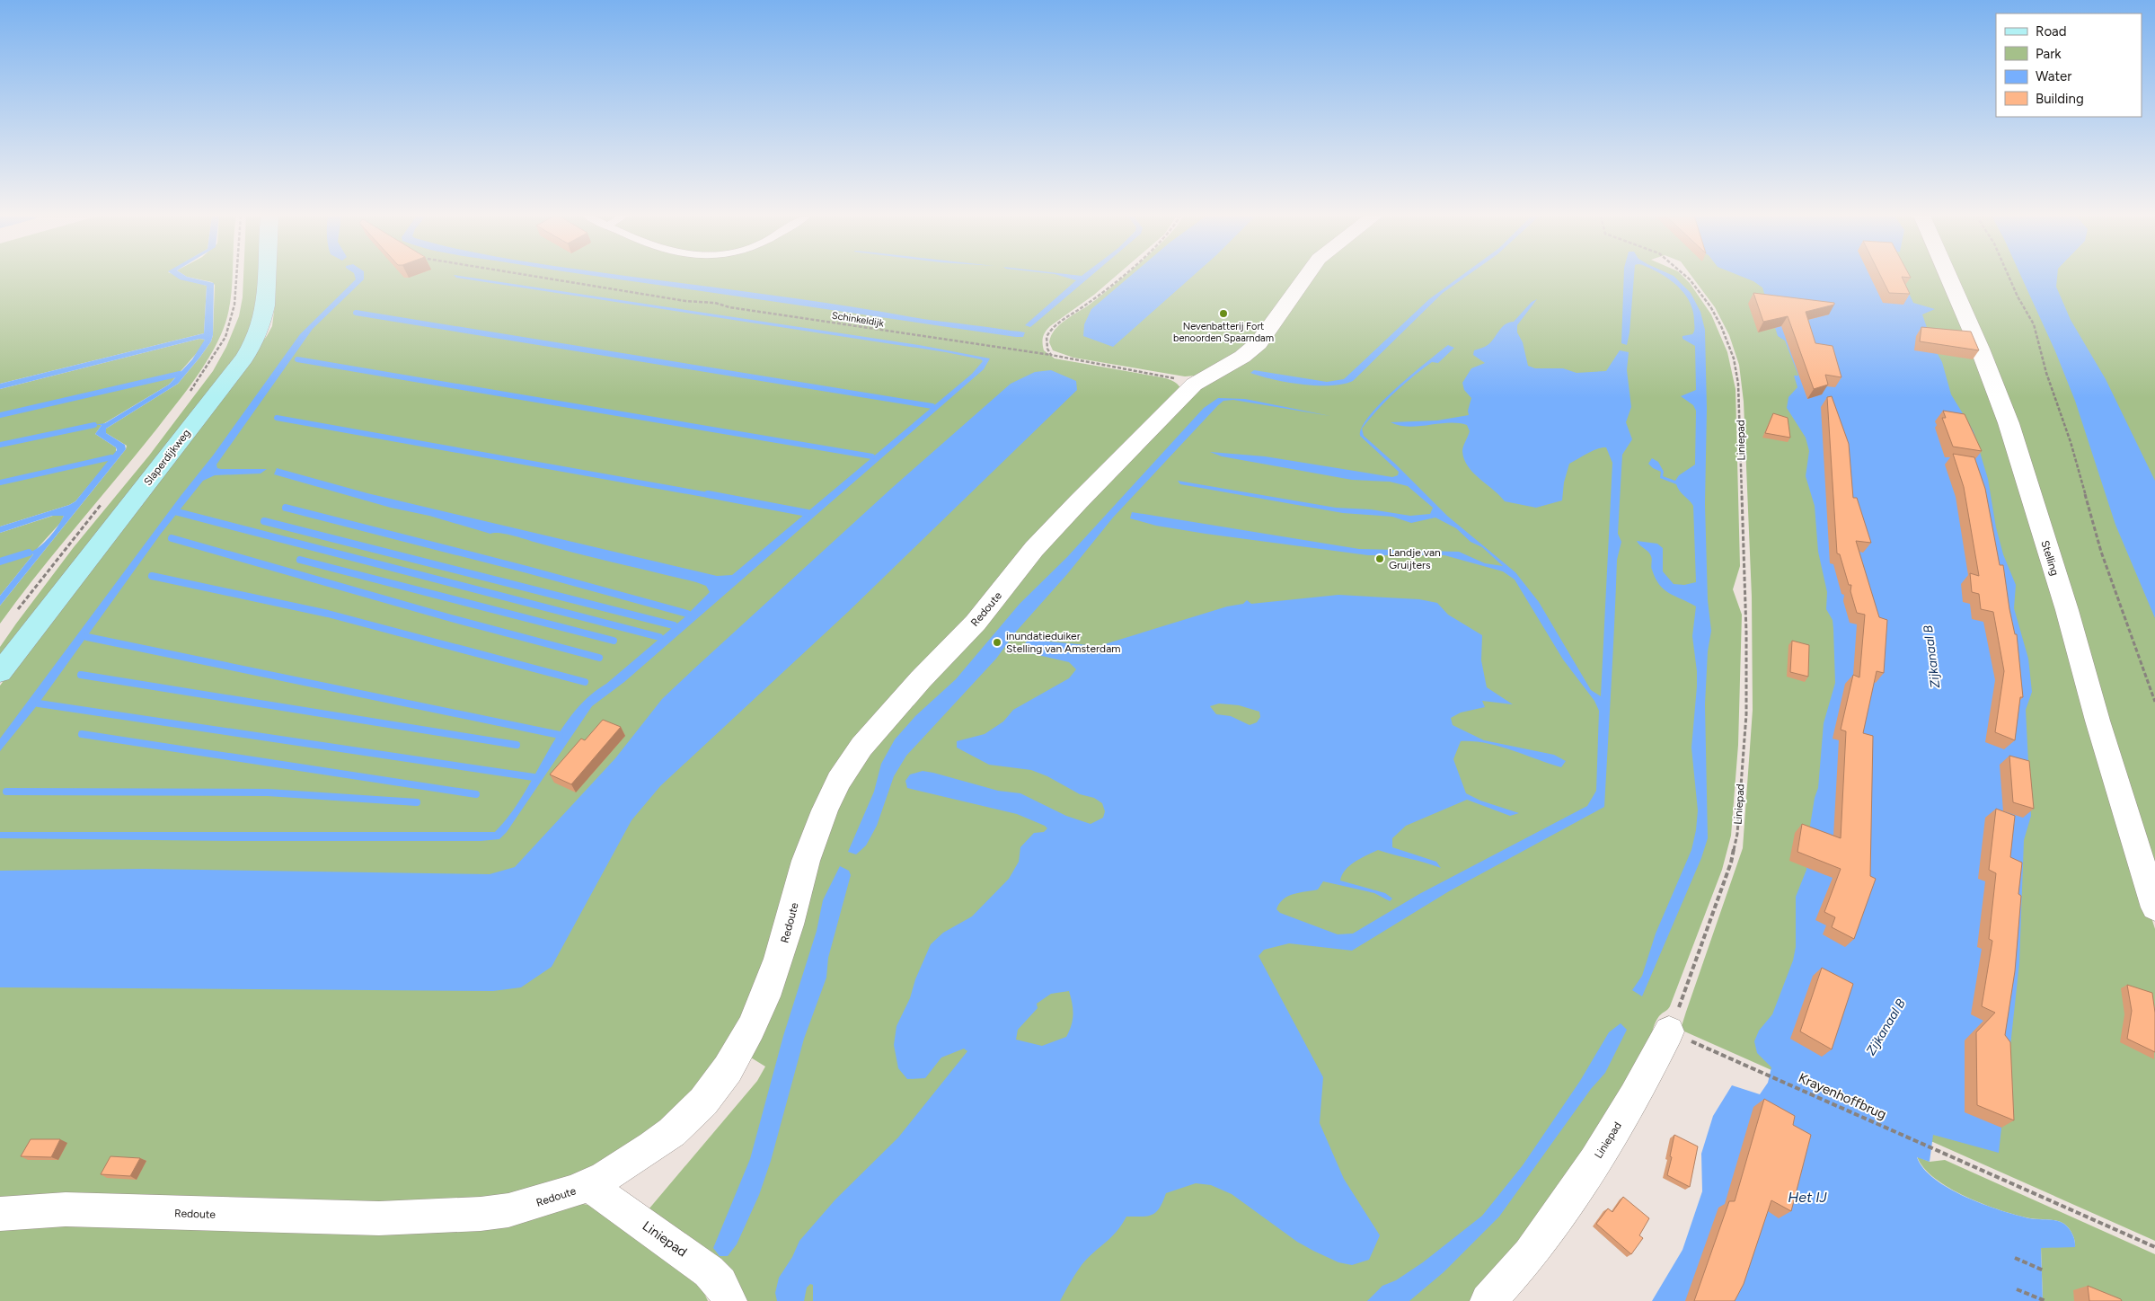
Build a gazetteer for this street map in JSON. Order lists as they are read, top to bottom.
{
  "streets": {
    "street": [
      "Liniepad",
      "Slaperdijkweg",
      "Stelling",
      "Redoute"
    ],
    "path": ["Schinkeldijk", "Krayenhoffbrug"]
  },
  "crossings": [
    ["Schinkeldijk", "Redoute"],
    ["Liniepad", "Redoute"],
    ["Liniepad", "Krayenhoffbrug"]
  ],
  "water": ["Zijkanaal B", "Het IJ"],
  "places": ["Nevenbatterij Fort benoorden Spaarndam", "Landje van Gruijters", "inundatieduiker Stelling van Amsterdam"],
  "legend": [
    "Road",
    "Park",
    "Water",
    "Building"
  ]
}
